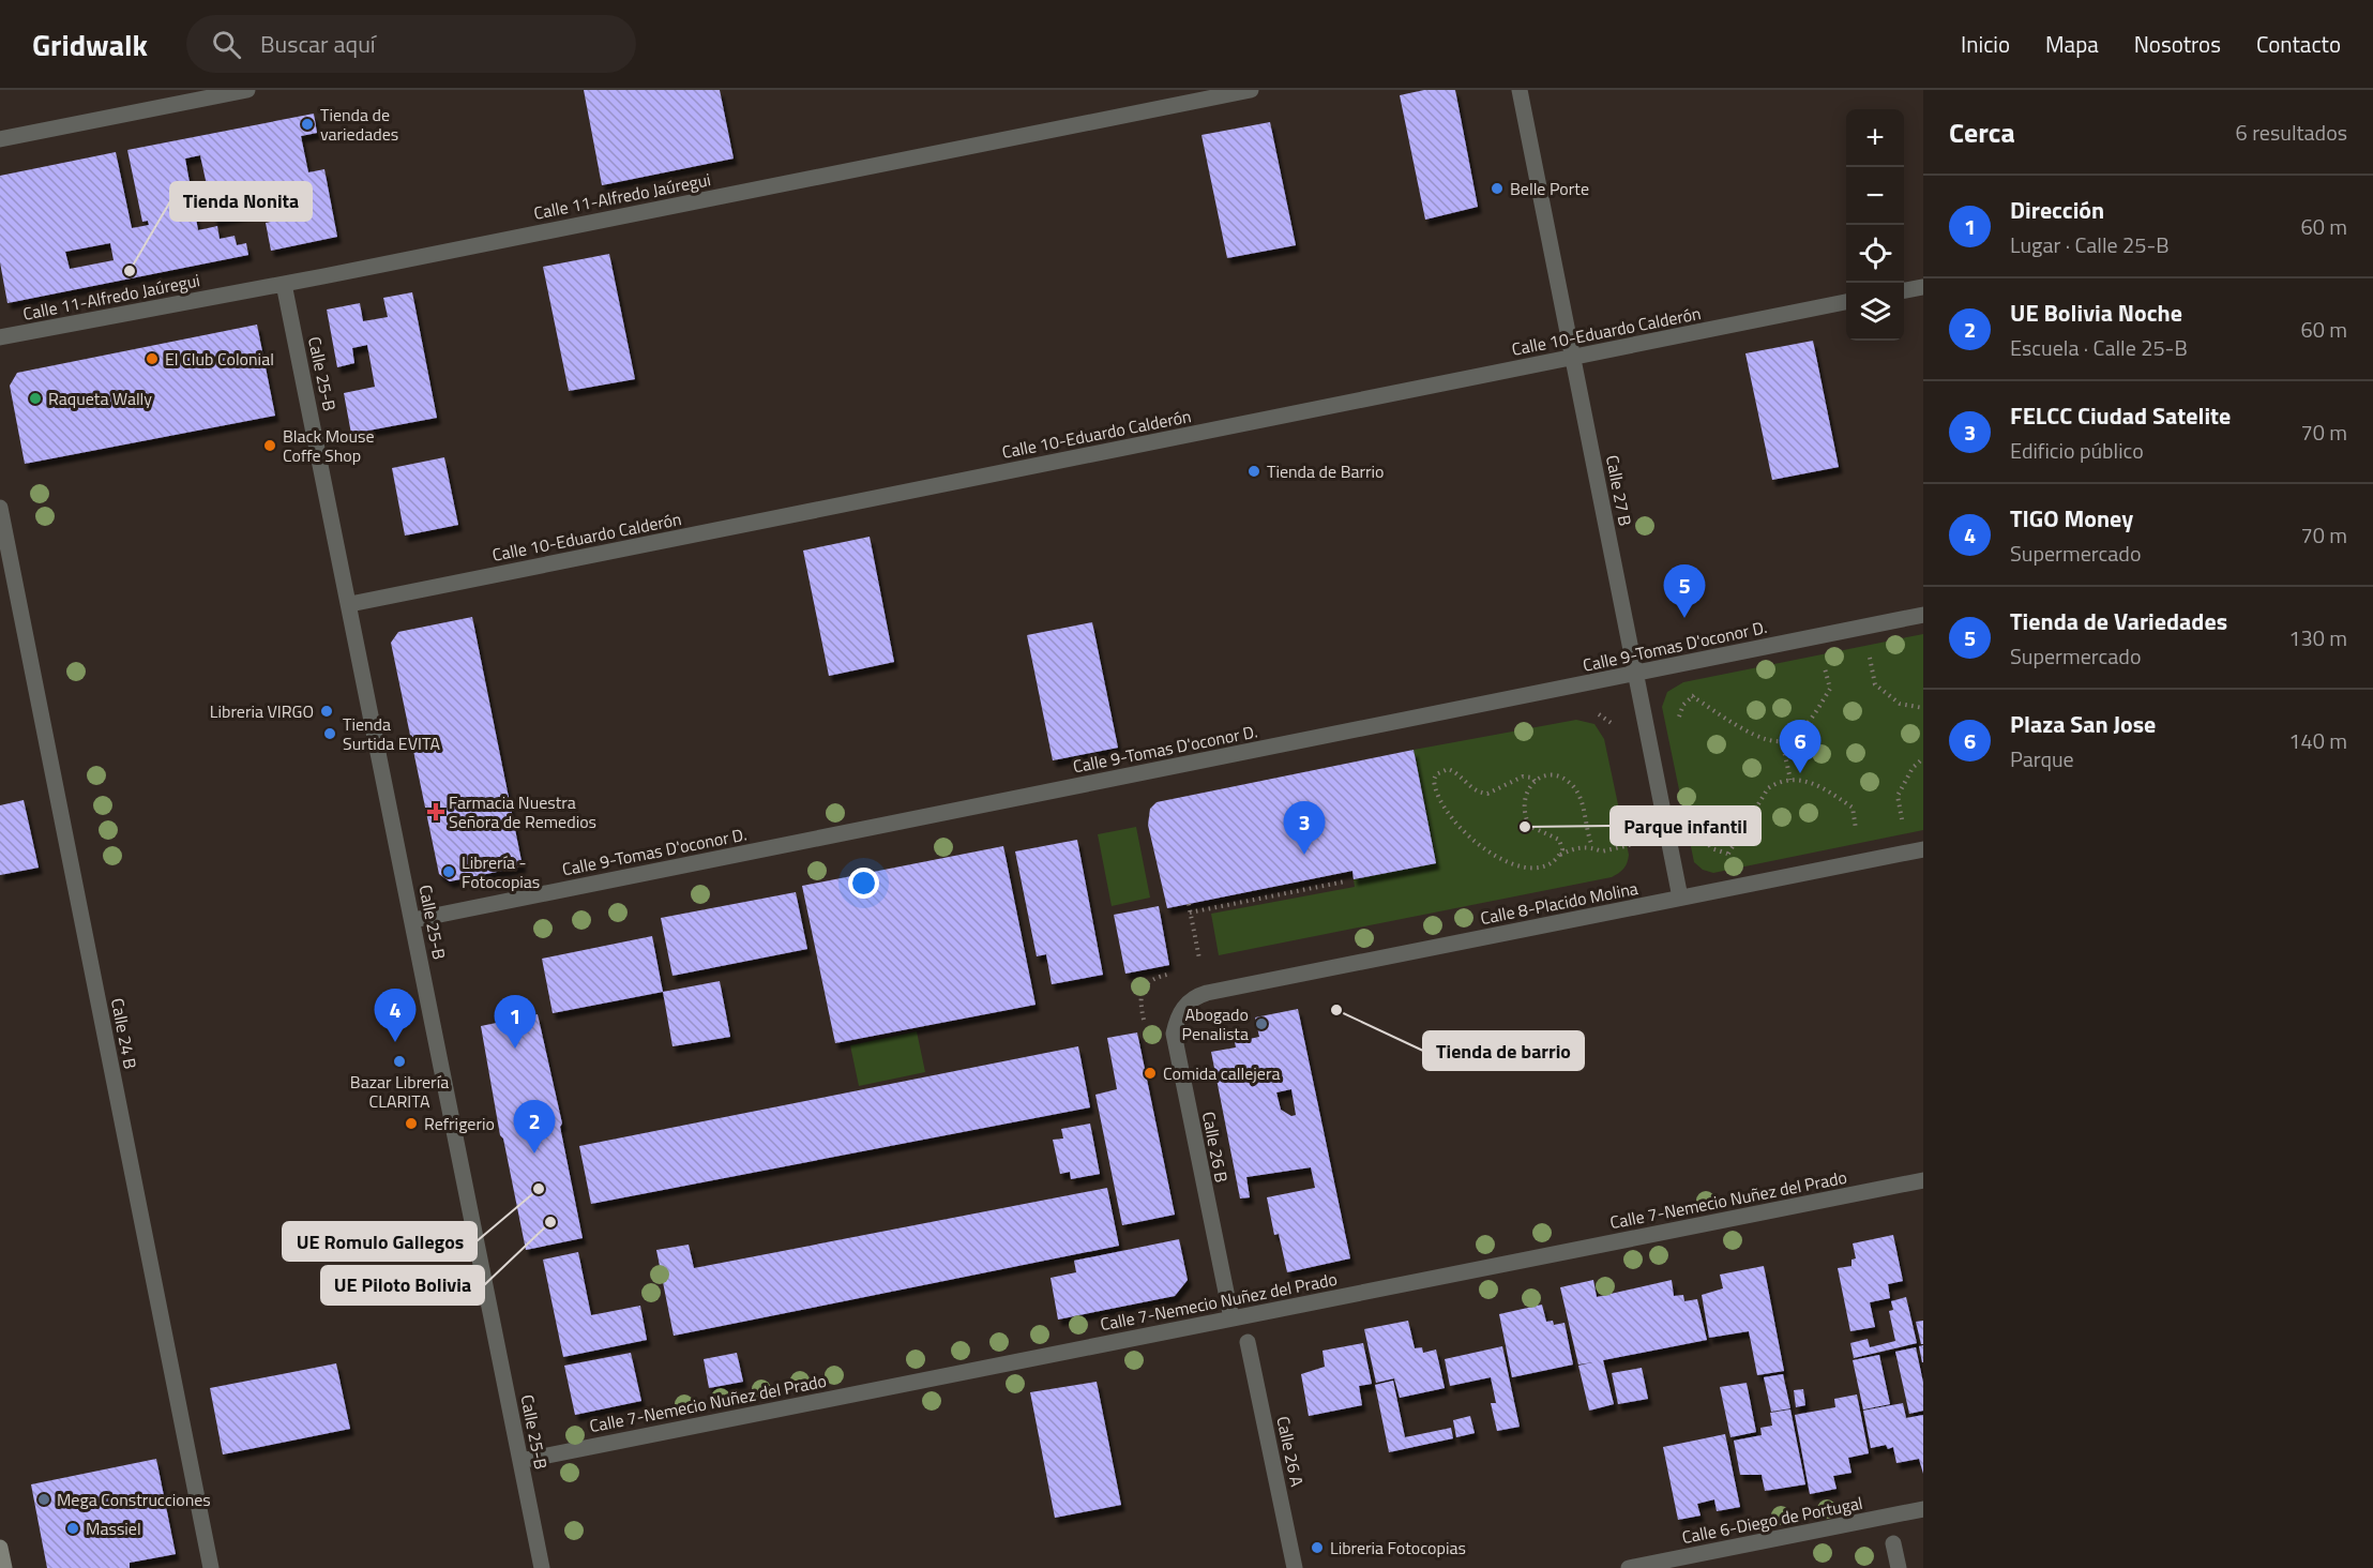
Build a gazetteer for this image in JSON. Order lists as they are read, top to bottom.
{
  "streets": {
    "street": [
      "Calle 11-Alfredo Jaúregui",
      "Calle 10-Eduardo Calderón",
      "Calle 25-B",
      "Calle 27 B",
      "Calle 9-Tomas D'oconor D.",
      "Calle 8-Placido Molina",
      "Calle 24 B",
      "Calle 26 B",
      "Calle 7-Nemecio Nuñez del Prado",
      "Calle 26 A",
      "Calle 6-Diego de Portugal"
    ]
  },
  "crossings": [
    ["Calle 11-Alfredo Jaúregui", "Calle 25-B"],
    ["Calle 10-Eduardo Calderón", "Calle 25-B"],
    ["Calle 10-Eduardo Calderón", "Calle 27 B"],
    ["Calle 25-B", "Calle 9-Tomas D'oconor D."],
    ["Calle 25-B", "Calle 7-Nemecio Nuñez del Prado"],
    ["Calle 27 B", "Calle 9-Tomas D'oconor D."],
    ["Calle 27 B", "Calle 8-Placido Molina"],
    ["Calle 8-Placido Molina", "Calle 26 B"],
    ["Calle 26 B", "Calle 7-Nemecio Nuñez del Prado"]
  ],
  "places": {
    "other": [
      "Tienda de variedades",
      "Belle Porte",
      "Tienda Nonita",
      "El Club Colonial",
      "Raqueta Wally",
      "Black Mouse Coffe Shop",
      "Tienda de Barrio",
      "Libreria VIRGO",
      "Tienda Surtida EVITA",
      "Parque infantil",
      "Librería - Fotocopias",
      "Tienda de barrio",
      "Abogado Penalista",
      "Bazar Librería CLARITA",
      "Comida callejera",
      "Refrigerio",
      "UE Romulo Gallegos",
      "UE Piloto Bolivia",
      "Mega Construcciones",
      "Massiel",
      "Libreria Fotocopias"
    ],
    "health": ["Farmacia Nuestra Señora de Remedios"]
  },
  "page": {
    "header": "Gridwalk",
    "search": "Buscar aquí",
    "nav": [
      "Inicio",
      "Mapa",
      "Nosotros",
      "Contacto"
    ],
    "heading": ["Cerca", "6 resultados"],
    "map_buttons": ["+", "−"],
    "list": [
      {
        "mark": "1",
        "name": "Dirección",
        "note": "Lugar · Calle 25-B",
        "value": "60 m"
      },
      {
        "mark": "2",
        "name": "UE Bolivia Noche",
        "note": "Escuela · Calle 25-B",
        "value": "60 m"
      },
      {
        "mark": "3",
        "name": "FELCC Ciudad Satelite",
        "note": "Edificio público",
        "value": "70 m"
      },
      {
        "mark": "4",
        "name": "TIGO Money",
        "note": "Supermercado",
        "value": "70 m"
      },
      {
        "mark": "5",
        "name": "Tienda de Variedades",
        "note": "Supermercado",
        "value": "130 m"
      },
      {
        "mark": "6",
        "name": "Plaza San Jose",
        "note": "Parque",
        "value": "140 m"
      }
    ],
    "pins": [
      "5",
      "6",
      "3",
      "4",
      "1",
      "2"
    ]
  }
}
